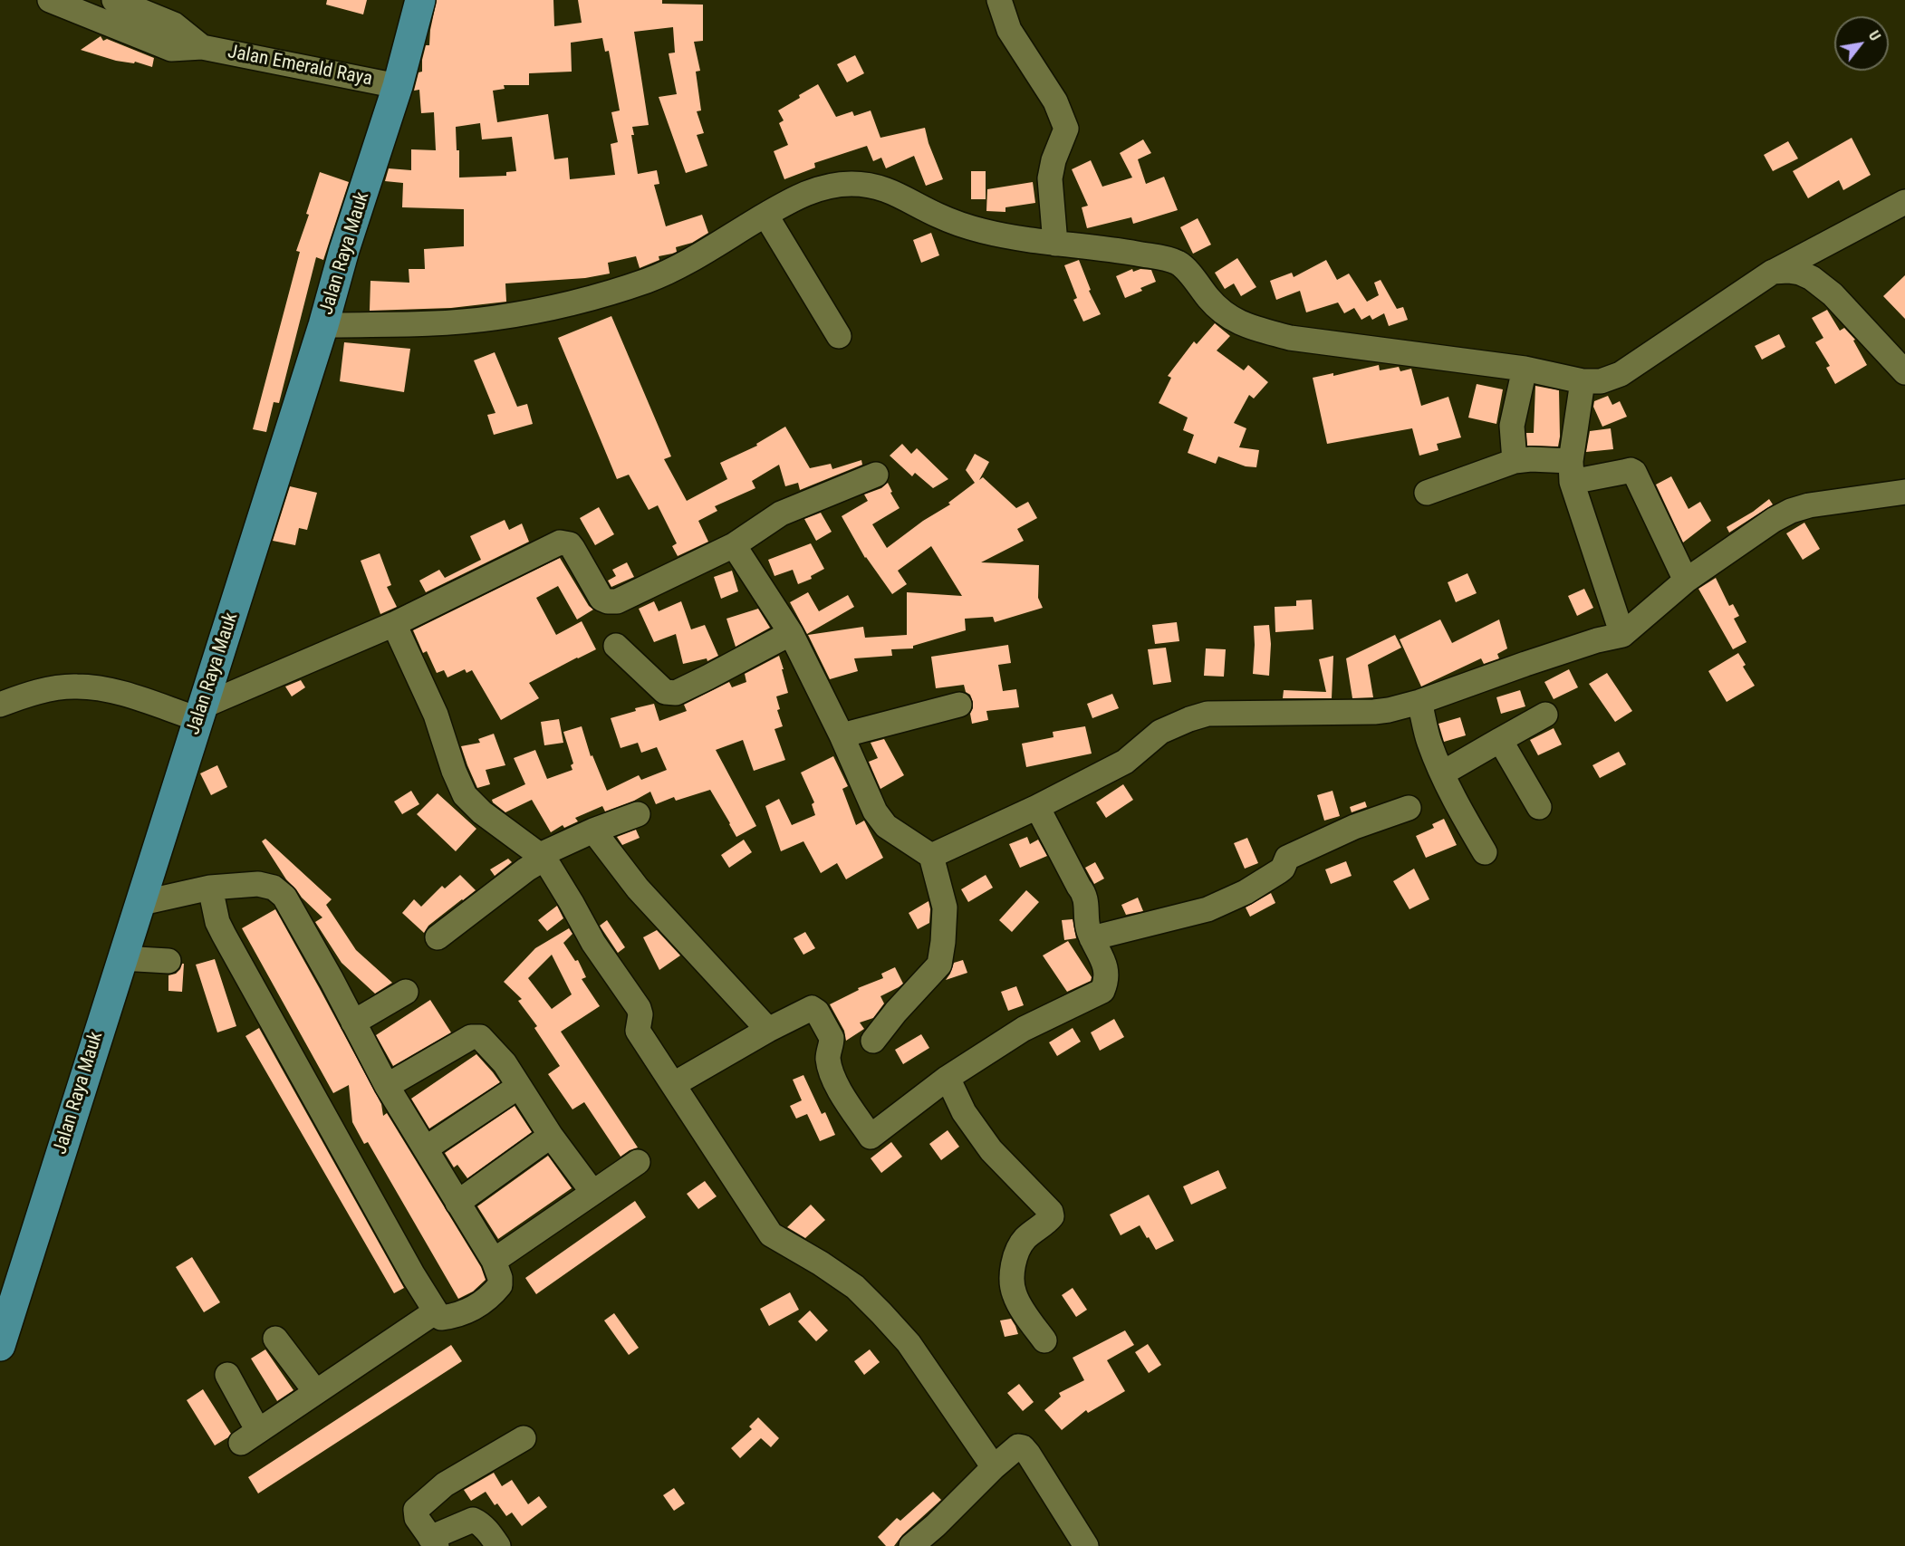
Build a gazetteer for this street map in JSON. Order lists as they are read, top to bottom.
{
  "streets": {
    "main road": ["Jalan Raya Mauk"],
    "street": ["Jalan Emerald Raya"]
  },
  "crossings": [
    ["Jalan Emerald Raya", "Jalan Raya Mauk"]
  ],
  "north": "top right"
}
